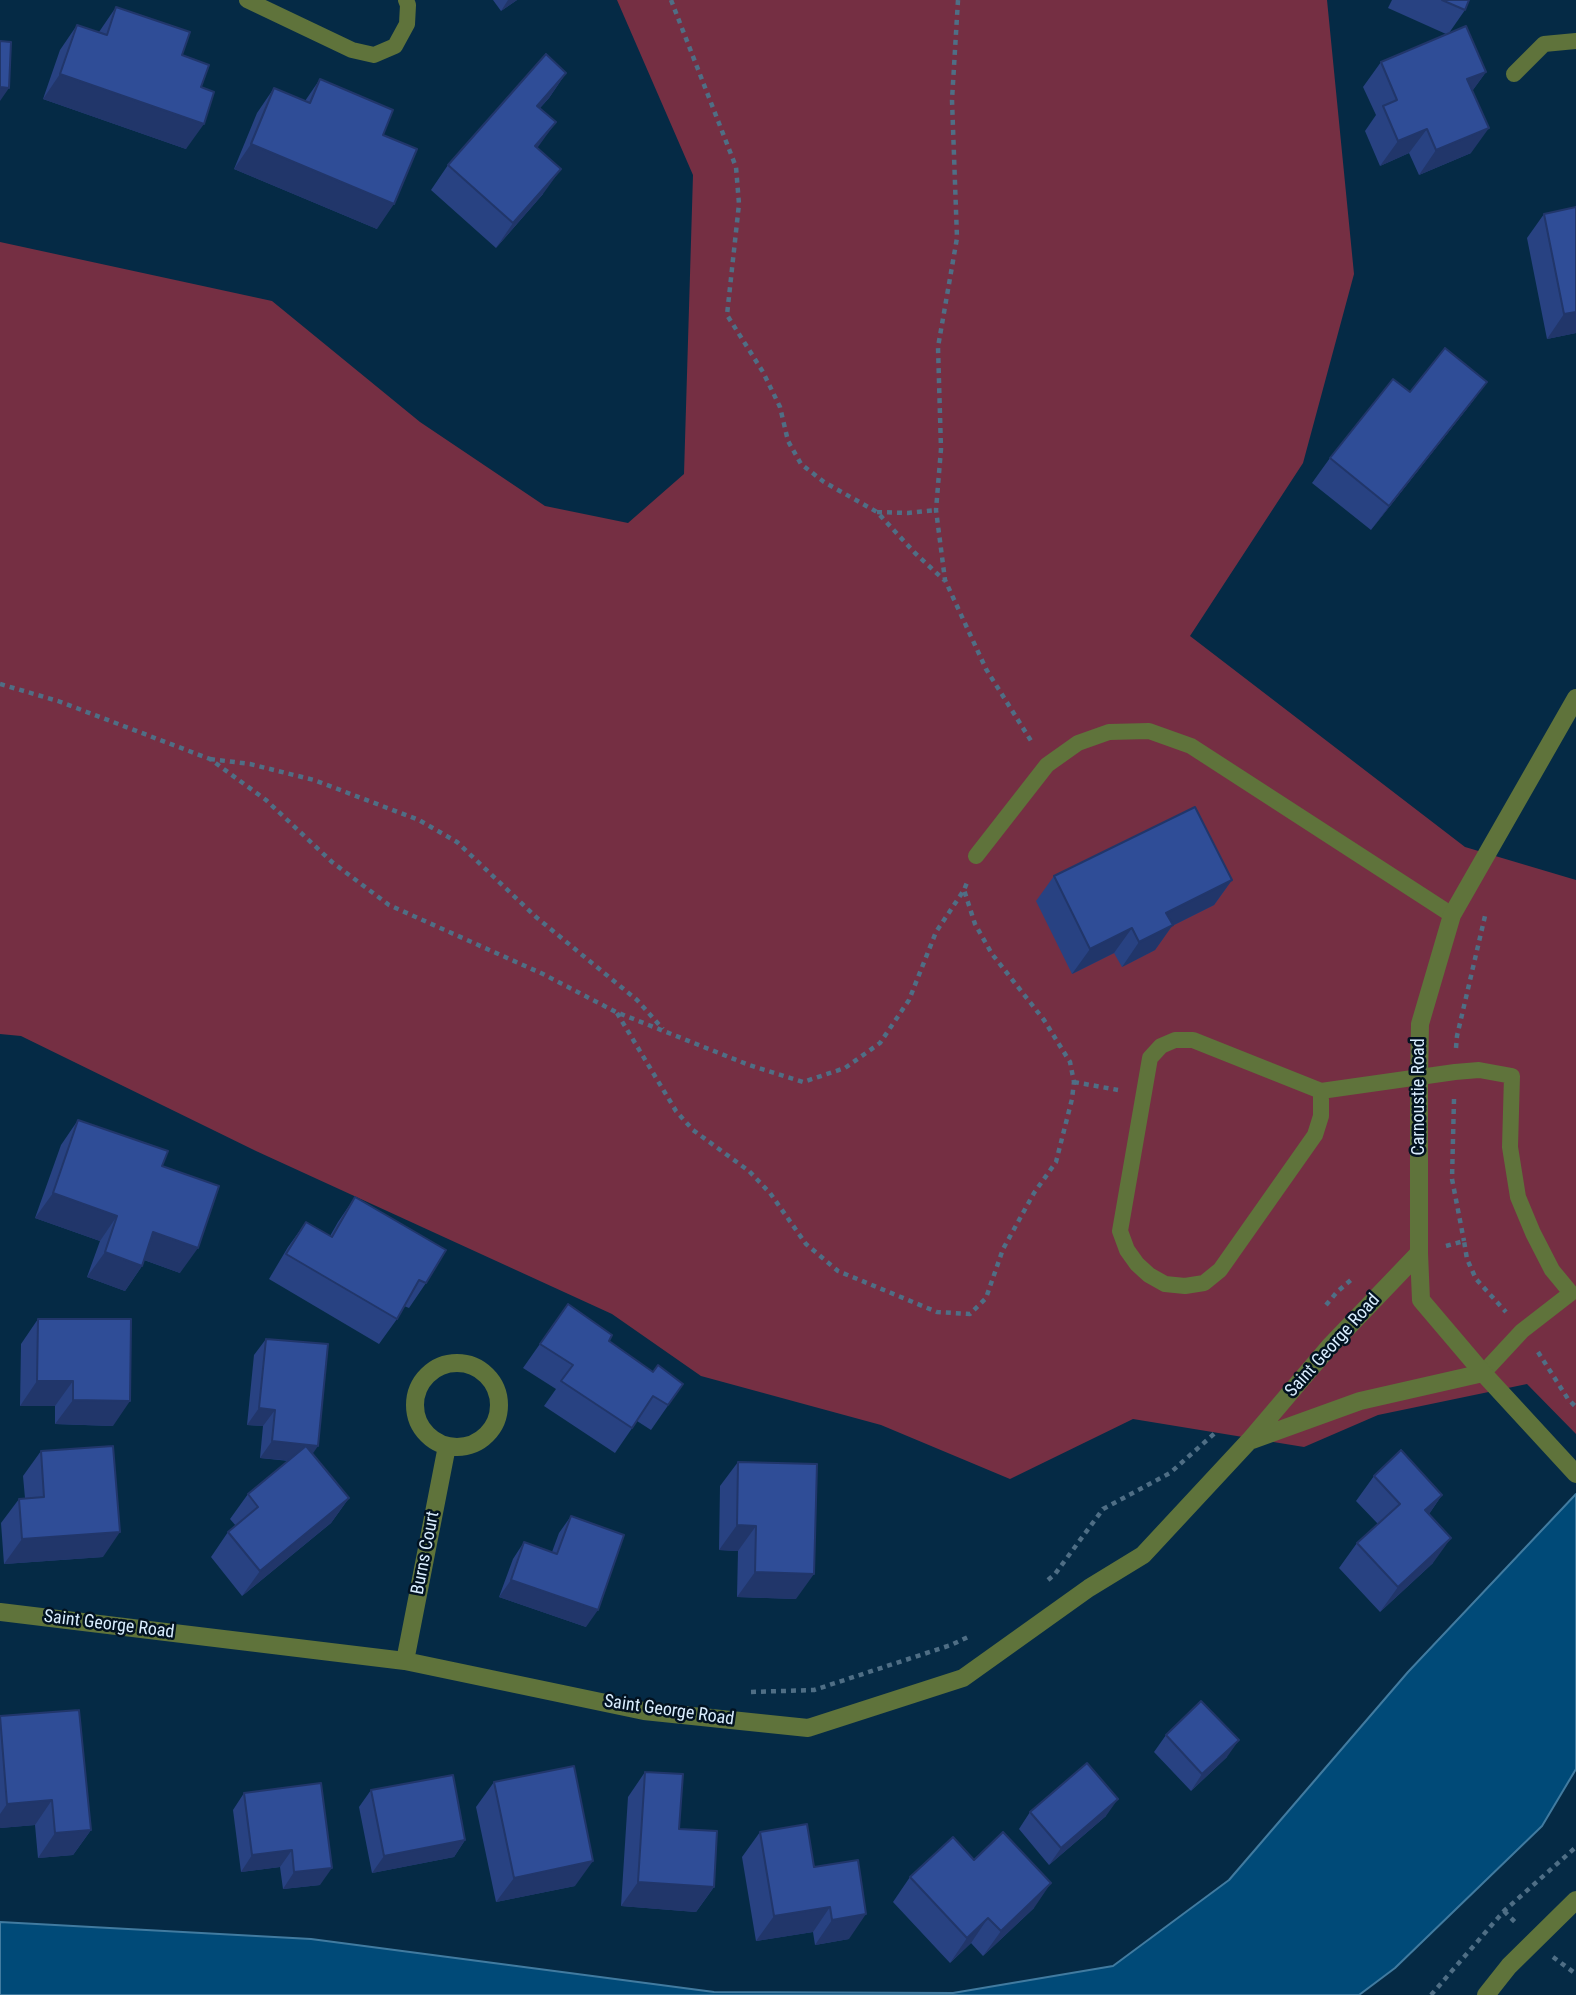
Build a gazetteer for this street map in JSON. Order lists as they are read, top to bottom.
{
  "streets": {
    "street": ["Carnoustie Road", "Saint George Road", "Burns Court"]
  },
  "crossings": [
    ["Carnoustie Road", "Saint George Road"],
    ["Saint George Road", "Burns Court"]
  ]
}
